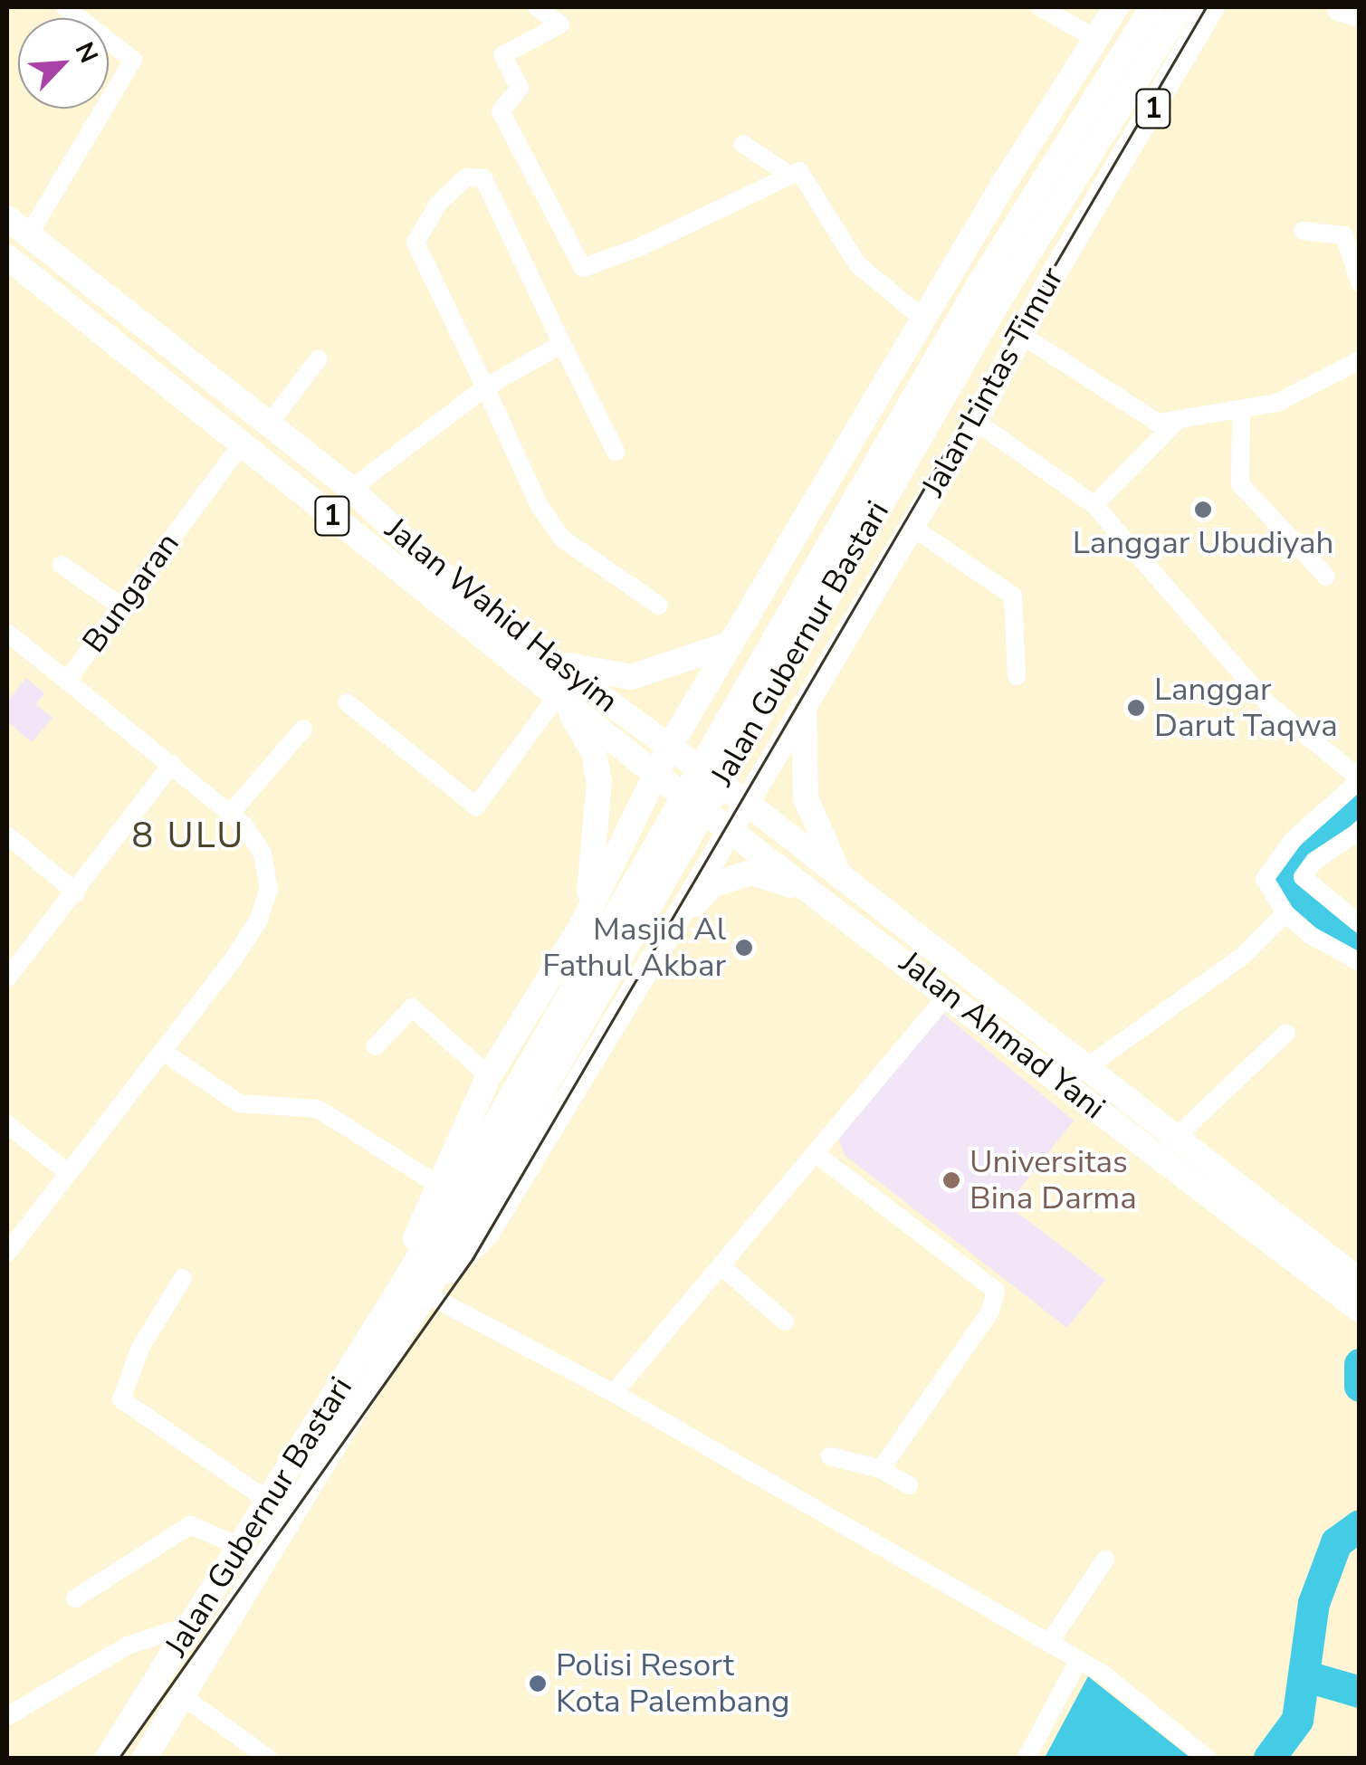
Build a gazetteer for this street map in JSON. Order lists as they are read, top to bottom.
{
  "streets": {
    "highway": [
      "1",
      "Jalan Lintas Timur",
      "Jalan Wahid Hasyim",
      "Jalan Gubernur Bastari",
      "Jalan Ahmad Yani"
    ],
    "street": ["Bungaran"]
  },
  "crossings": [
    ["1", "Jalan Lintas Timur"],
    ["1", "Jalan Wahid Hasyim"],
    ["1", "Jalan Gubernur Bastari"],
    ["1", "Jalan Ahmad Yani"],
    ["Jalan Lintas Timur", "Jalan Wahid Hasyim"],
    ["Jalan Lintas Timur", "Jalan Ahmad Yani"],
    ["Bungaran", "Jalan Wahid Hasyim"],
    ["Jalan Wahid Hasyim", "Jalan Gubernur Bastari"],
    ["Jalan Wahid Hasyim", "Jalan Ahmad Yani"],
    ["Jalan Gubernur Bastari", "Jalan Ahmad Yani"]
  ],
  "districts": ["8 ULU"],
  "places": [
    "Langgar Ubudiyah",
    "Langgar Darut Taqwa",
    "Masjid Al Fathul Akbar",
    "Universitas Bina Darma",
    "Polisi Resort Kota Palembang"
  ],
  "north": "top right"
}
